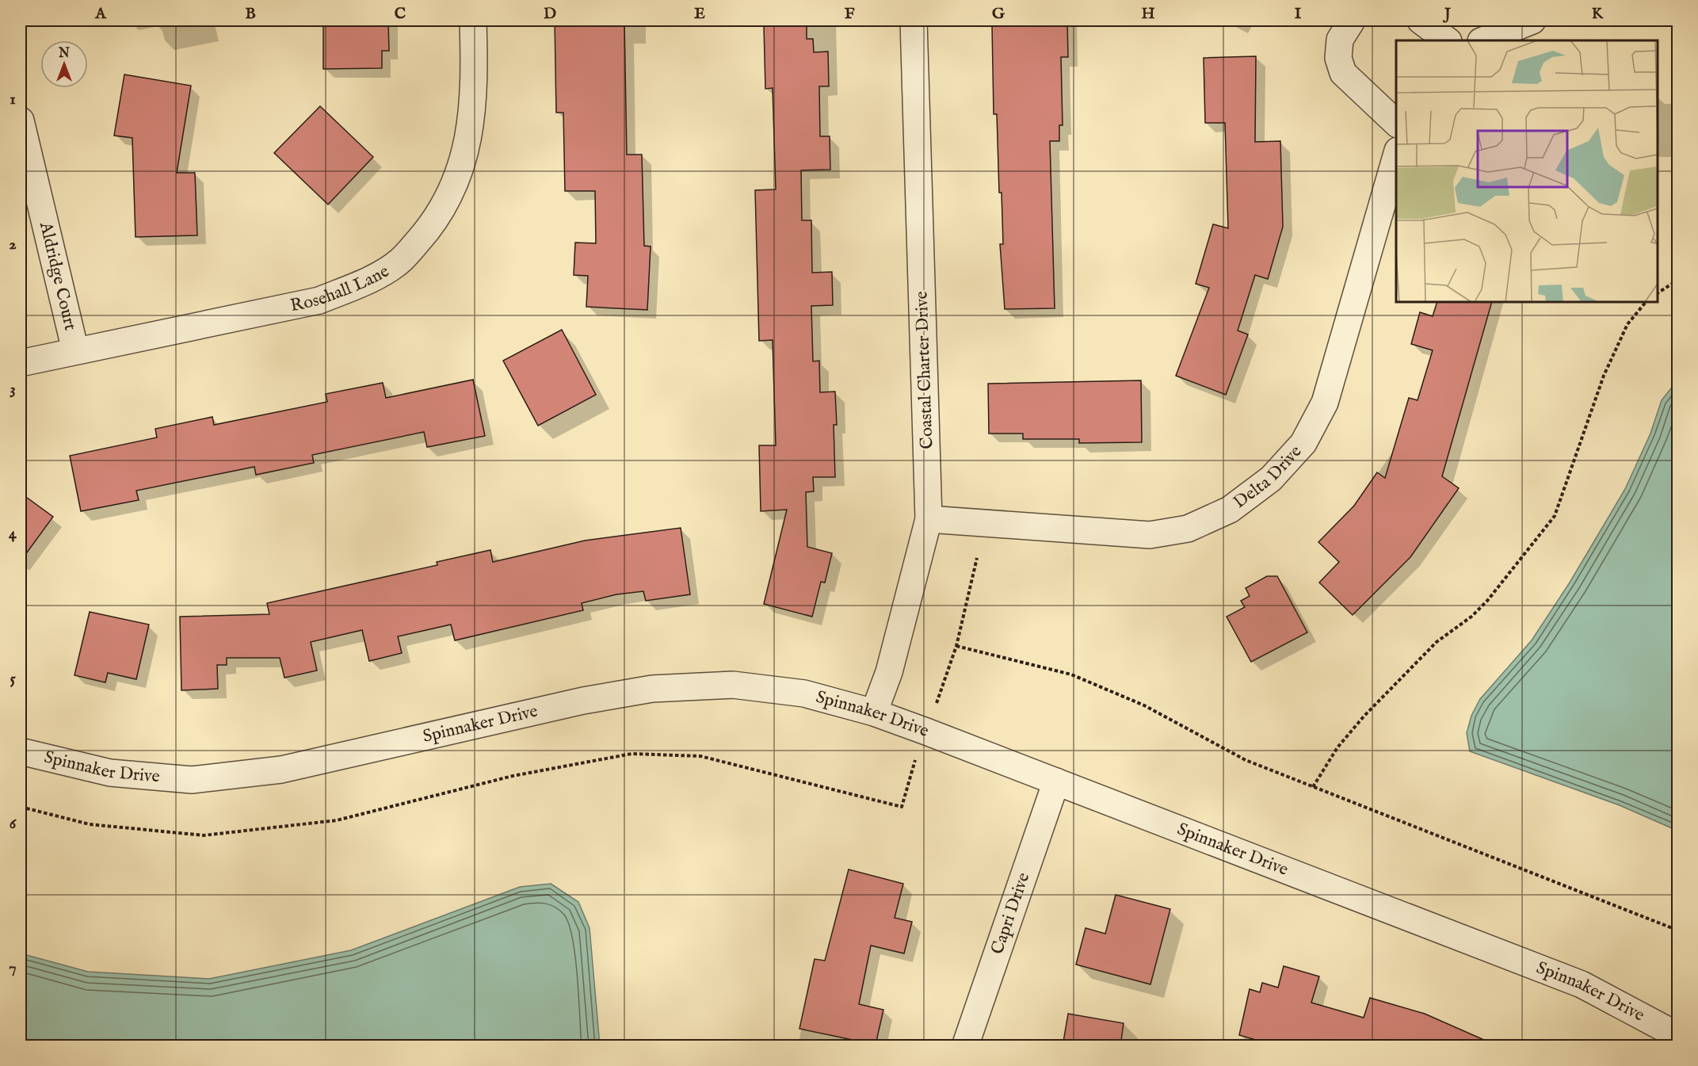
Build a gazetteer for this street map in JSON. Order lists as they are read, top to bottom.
{
  "streets": {
    "street": [
      "Aldridge Court",
      "Rosehall Lane",
      "Coastal Charter Drive",
      "Delta Drive",
      "Spinnaker Drive",
      "Capri Drive"
    ]
  },
  "crossings": [
    ["Aldridge Court", "Rosehall Lane"],
    ["Coastal Charter Drive", "Delta Drive"],
    ["Coastal Charter Drive", "Spinnaker Drive"],
    ["Spinnaker Drive", "Capri Drive"]
  ],
  "north": "top",
  "grid": {
    "columns": [
      "A",
      "B",
      "C",
      "D",
      "E",
      "F",
      "G",
      "H",
      "I",
      "J",
      "K"
    ],
    "rows": [
      "1",
      "2",
      "3",
      "4",
      "5",
      "6",
      "7"
    ]
  }
}
